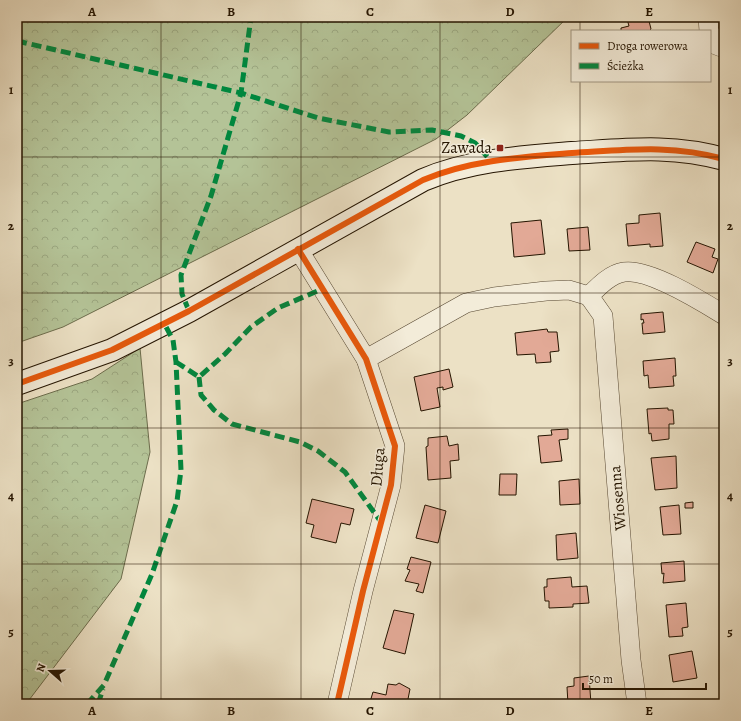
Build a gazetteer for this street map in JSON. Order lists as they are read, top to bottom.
{
  "streets": {
    "street": ["Długa", "Wiosenna"]
  },
  "places": {
    "transit": ["Zawada"]
  },
  "legend": ["Droga rowerowa", "Ścieżka"],
  "scale_bar": "50 m",
  "north": "left",
  "grid": {
    "columns": [
      "A",
      "B",
      "C",
      "D",
      "E"
    ],
    "rows": [
      "1",
      "2",
      "3",
      "4",
      "5"
    ]
  }
}
